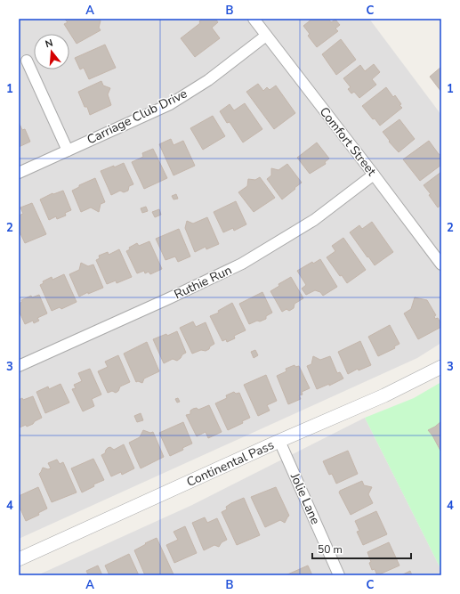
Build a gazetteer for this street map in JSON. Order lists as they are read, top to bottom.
{
  "streets": {
    "street": [
      "Carriage Club Drive",
      "Comfort Street",
      "Ruthie Run",
      "Continental Pass",
      "Jolie Lane"
    ]
  },
  "crossings": [
    ["Carriage Club Drive", "Comfort Street"],
    ["Comfort Street", "Ruthie Run"],
    ["Continental Pass", "Jolie Lane"]
  ],
  "scale_bar": "50 m",
  "north": "top",
  "grid": {
    "columns": ["A", "B", "C"],
    "rows": [
      "1",
      "2",
      "3",
      "4"
    ]
  }
}
